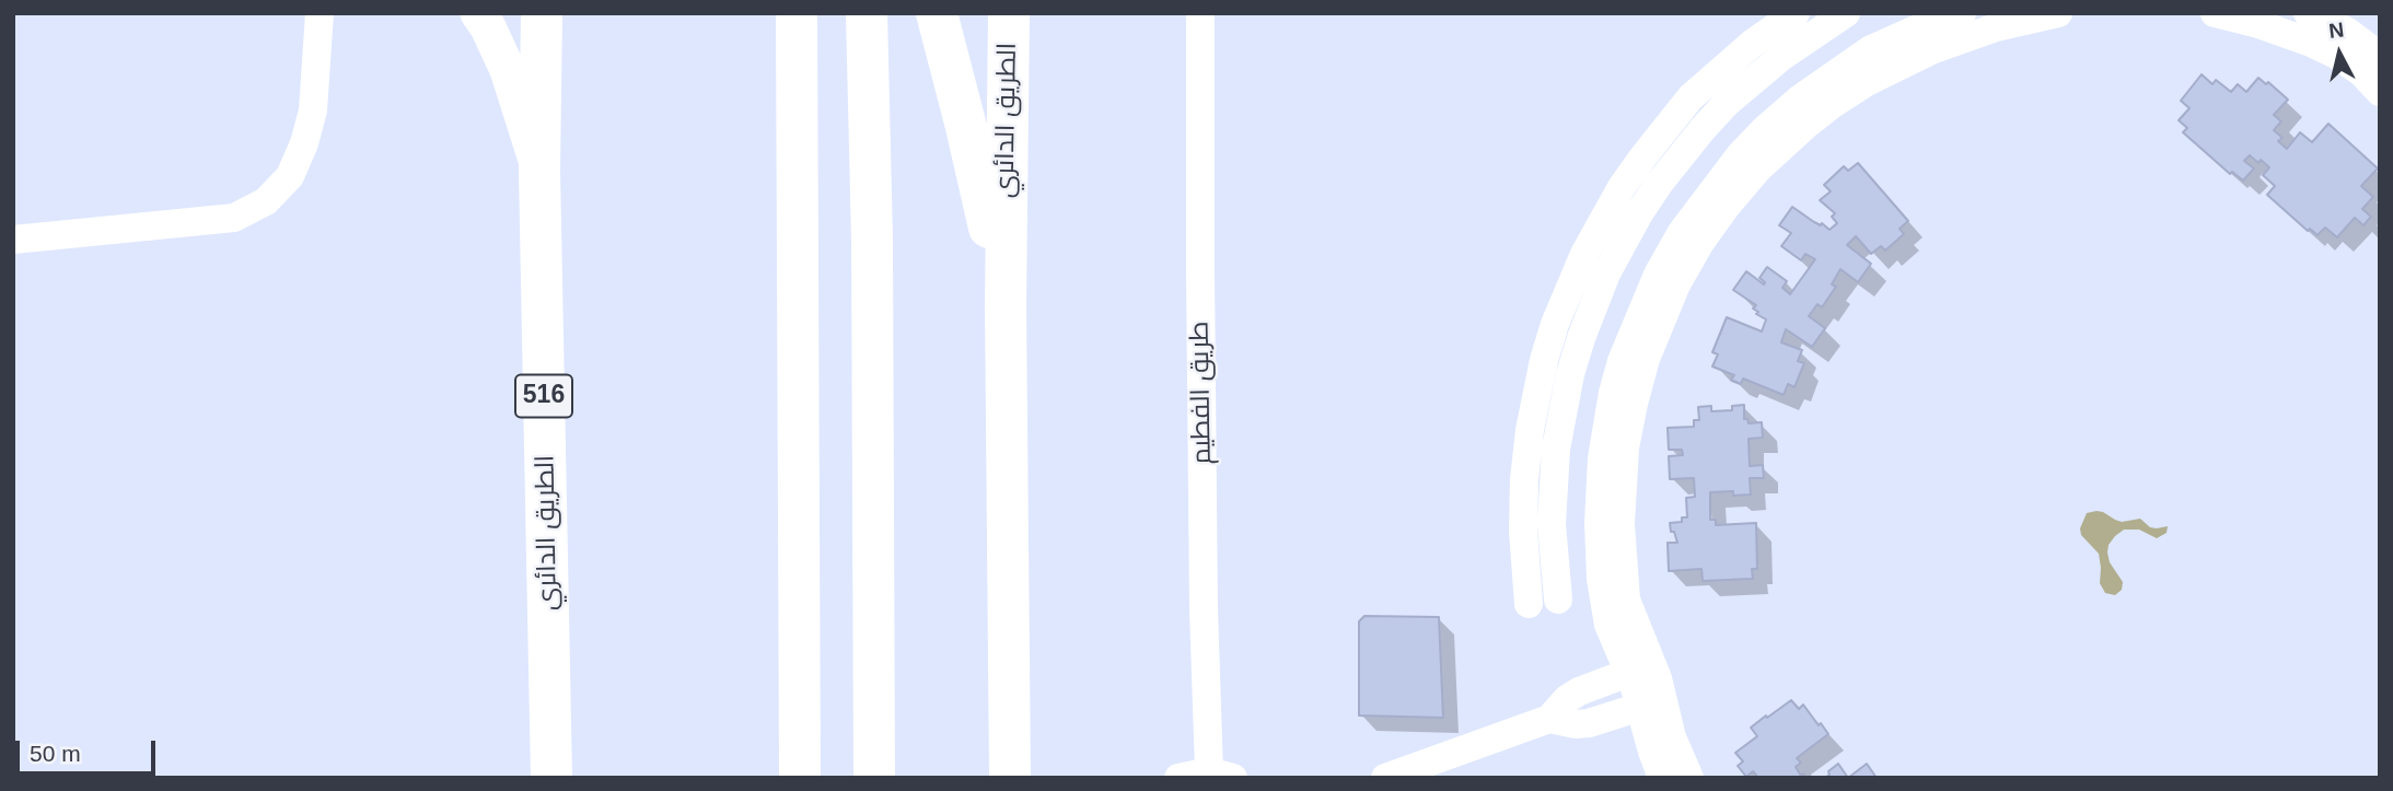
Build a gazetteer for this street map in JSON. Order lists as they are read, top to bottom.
{
  "streets": {
    "highway": ["الطريق الدائري", "516"],
    "street": ["طريق الفطيم"]
  },
  "scale_bar": "50 m",
  "north": "top"
}
